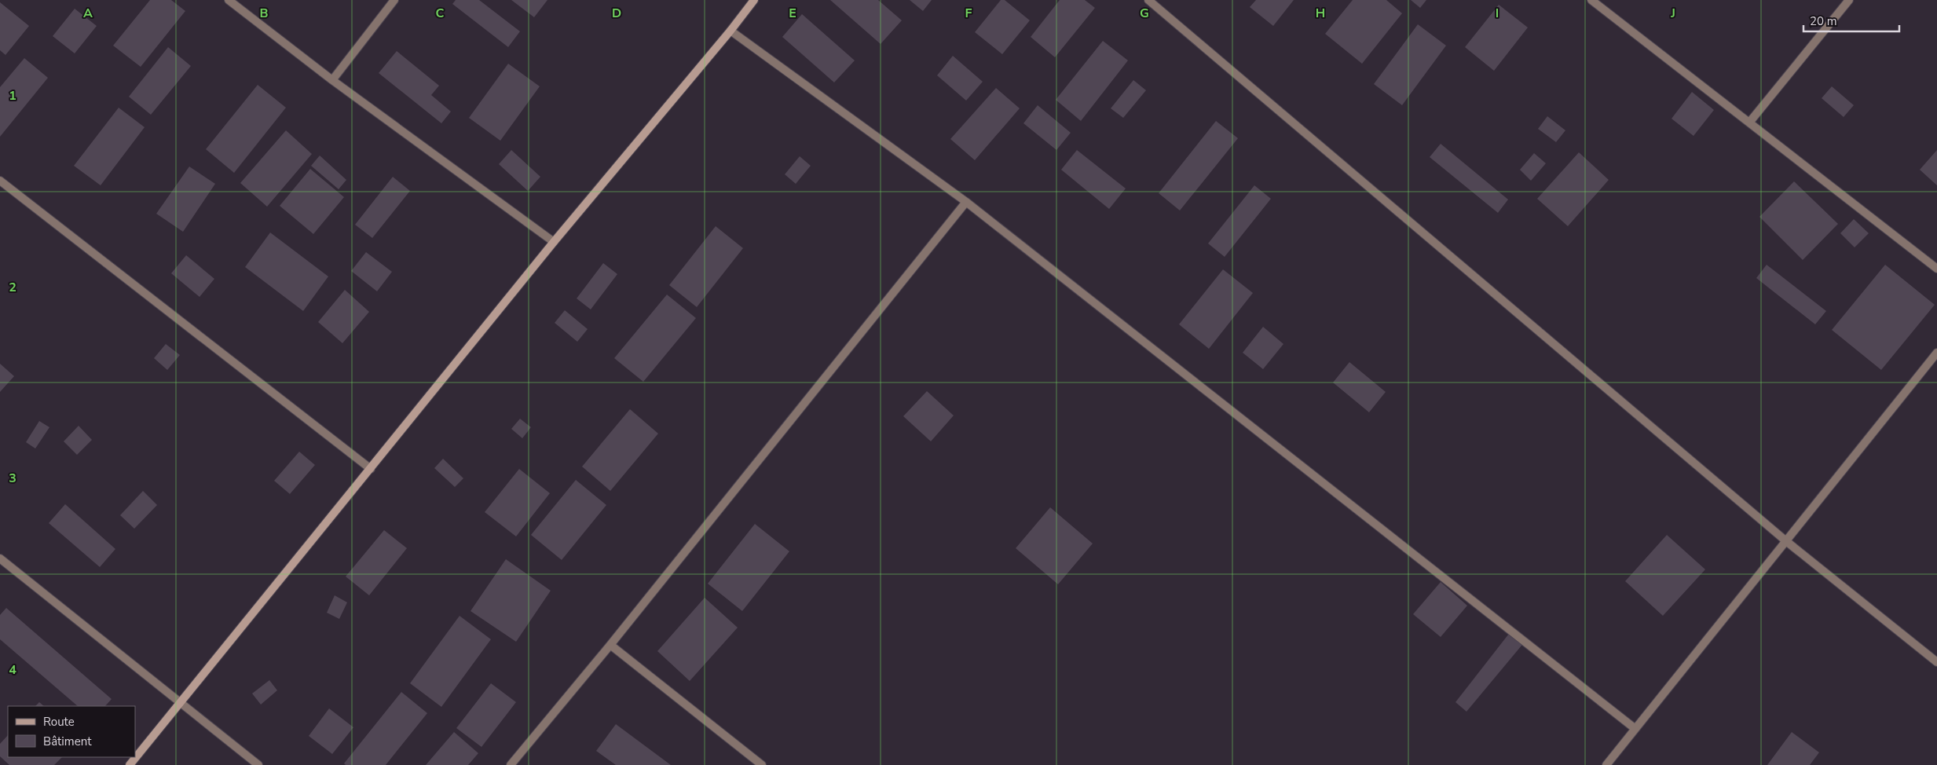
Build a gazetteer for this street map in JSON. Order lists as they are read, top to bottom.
{
  "legend": ["Route", "Bâtiment"],
  "scale_bar": "20 m",
  "grid": {
    "columns": [
      "A",
      "B",
      "C",
      "D",
      "E",
      "F",
      "G",
      "H",
      "I",
      "J"
    ],
    "rows": [
      "1",
      "2",
      "3",
      "4"
    ]
  }
}
